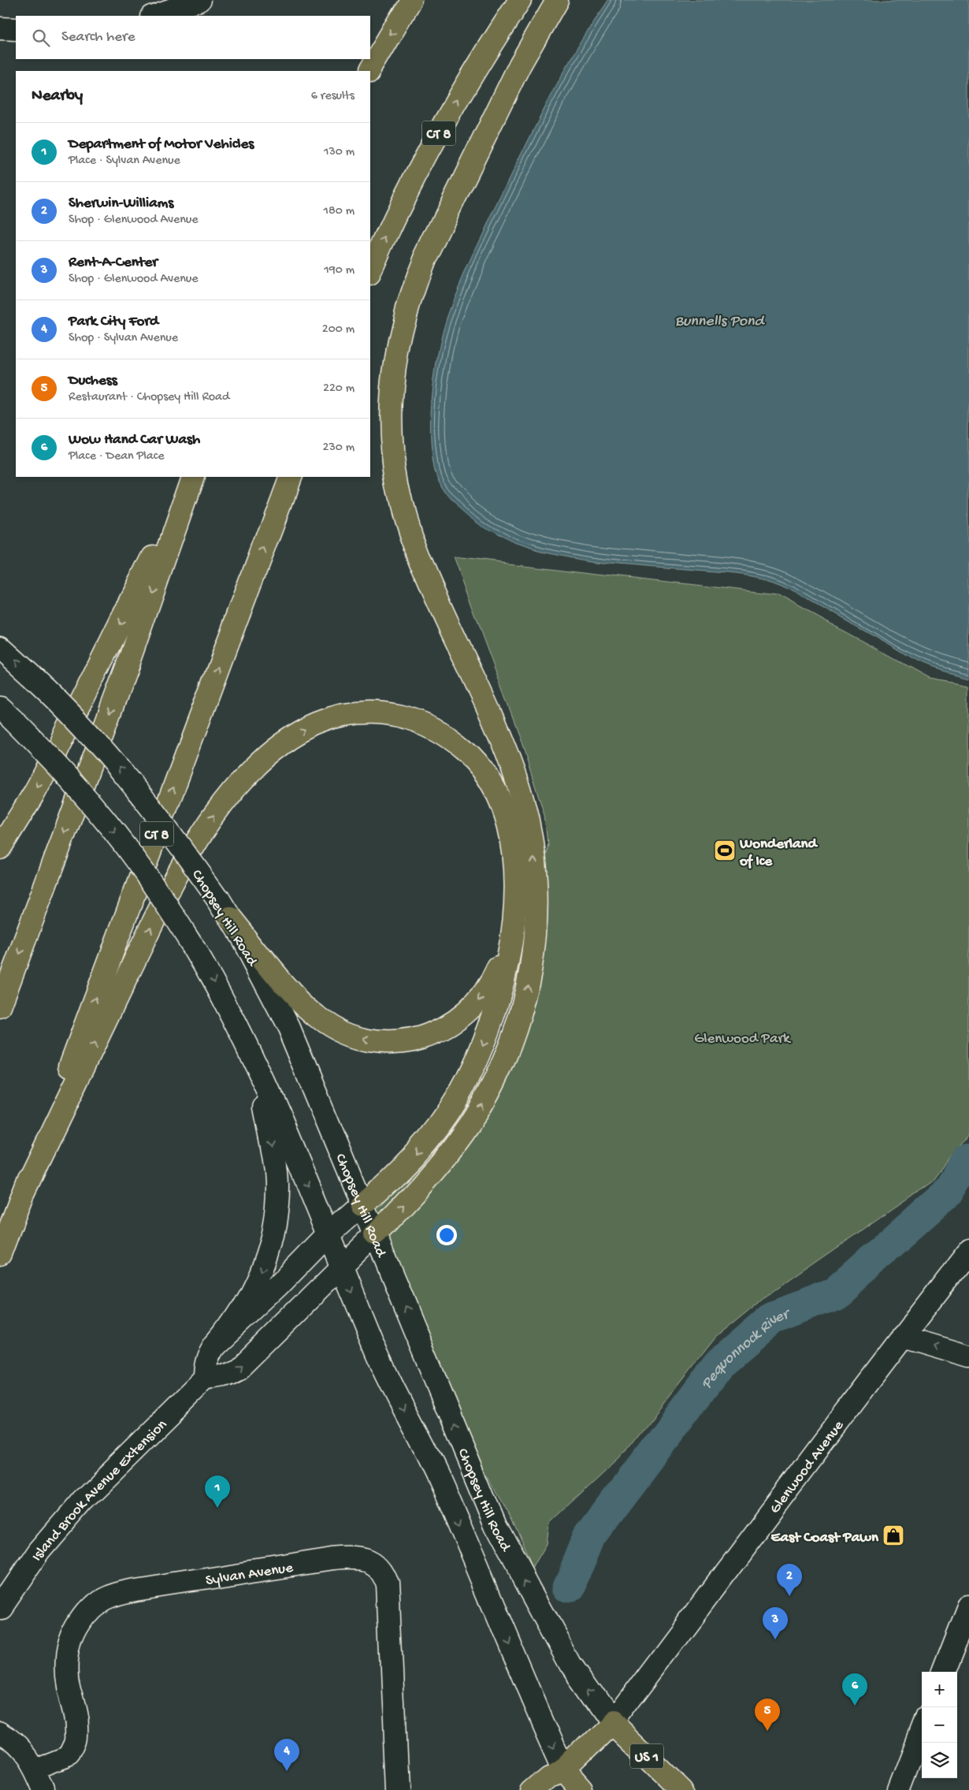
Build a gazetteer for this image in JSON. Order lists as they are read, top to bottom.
{
  "streets": {
    "main road": [
      "CT 8",
      "Chopsey Hill Road",
      "Glenwood Avenue",
      "Island Brook Avenue Extension",
      "Sylvan Avenue",
      "US 1"
    ]
  },
  "crossings": [
    ["Chopsey Hill Road", "Glenwood Avenue"]
  ],
  "water": ["Bunnells Pond", "Pequonnock River"],
  "parks": ["Glenwood Park"],
  "places": {
    "sports": ["Wonderland of Ice"],
    "shop": ["East Coast Pawn"]
  },
  "page": {
    "search": "Search here",
    "heading": ["Nearby", "6 results"],
    "list": [
      {
        "mark": "1",
        "name": "Department of Motor Vehicles",
        "note": "Place · Sylvan Avenue",
        "value": "130 m"
      },
      {
        "mark": "2",
        "name": "Sherwin-Williams",
        "note": "Shop · Glenwood Avenue",
        "value": "180 m"
      },
      {
        "mark": "3",
        "name": "Rent-A-Center",
        "note": "Shop · Glenwood Avenue",
        "value": "190 m"
      },
      {
        "mark": "4",
        "name": "Park City Ford",
        "note": "Shop · Sylvan Avenue",
        "value": "200 m"
      },
      {
        "mark": "5",
        "name": "Duchess",
        "note": "Restaurant · Chopsey Hill Road",
        "value": "220 m"
      },
      {
        "mark": "6",
        "name": "Wow Hand Car Wash",
        "note": "Place · Dean Place",
        "value": "230 m"
      }
    ],
    "pins": [
      "1",
      "2",
      "3",
      "6",
      "5",
      "4"
    ],
    "map_buttons": ["+", "−"]
  }
}
